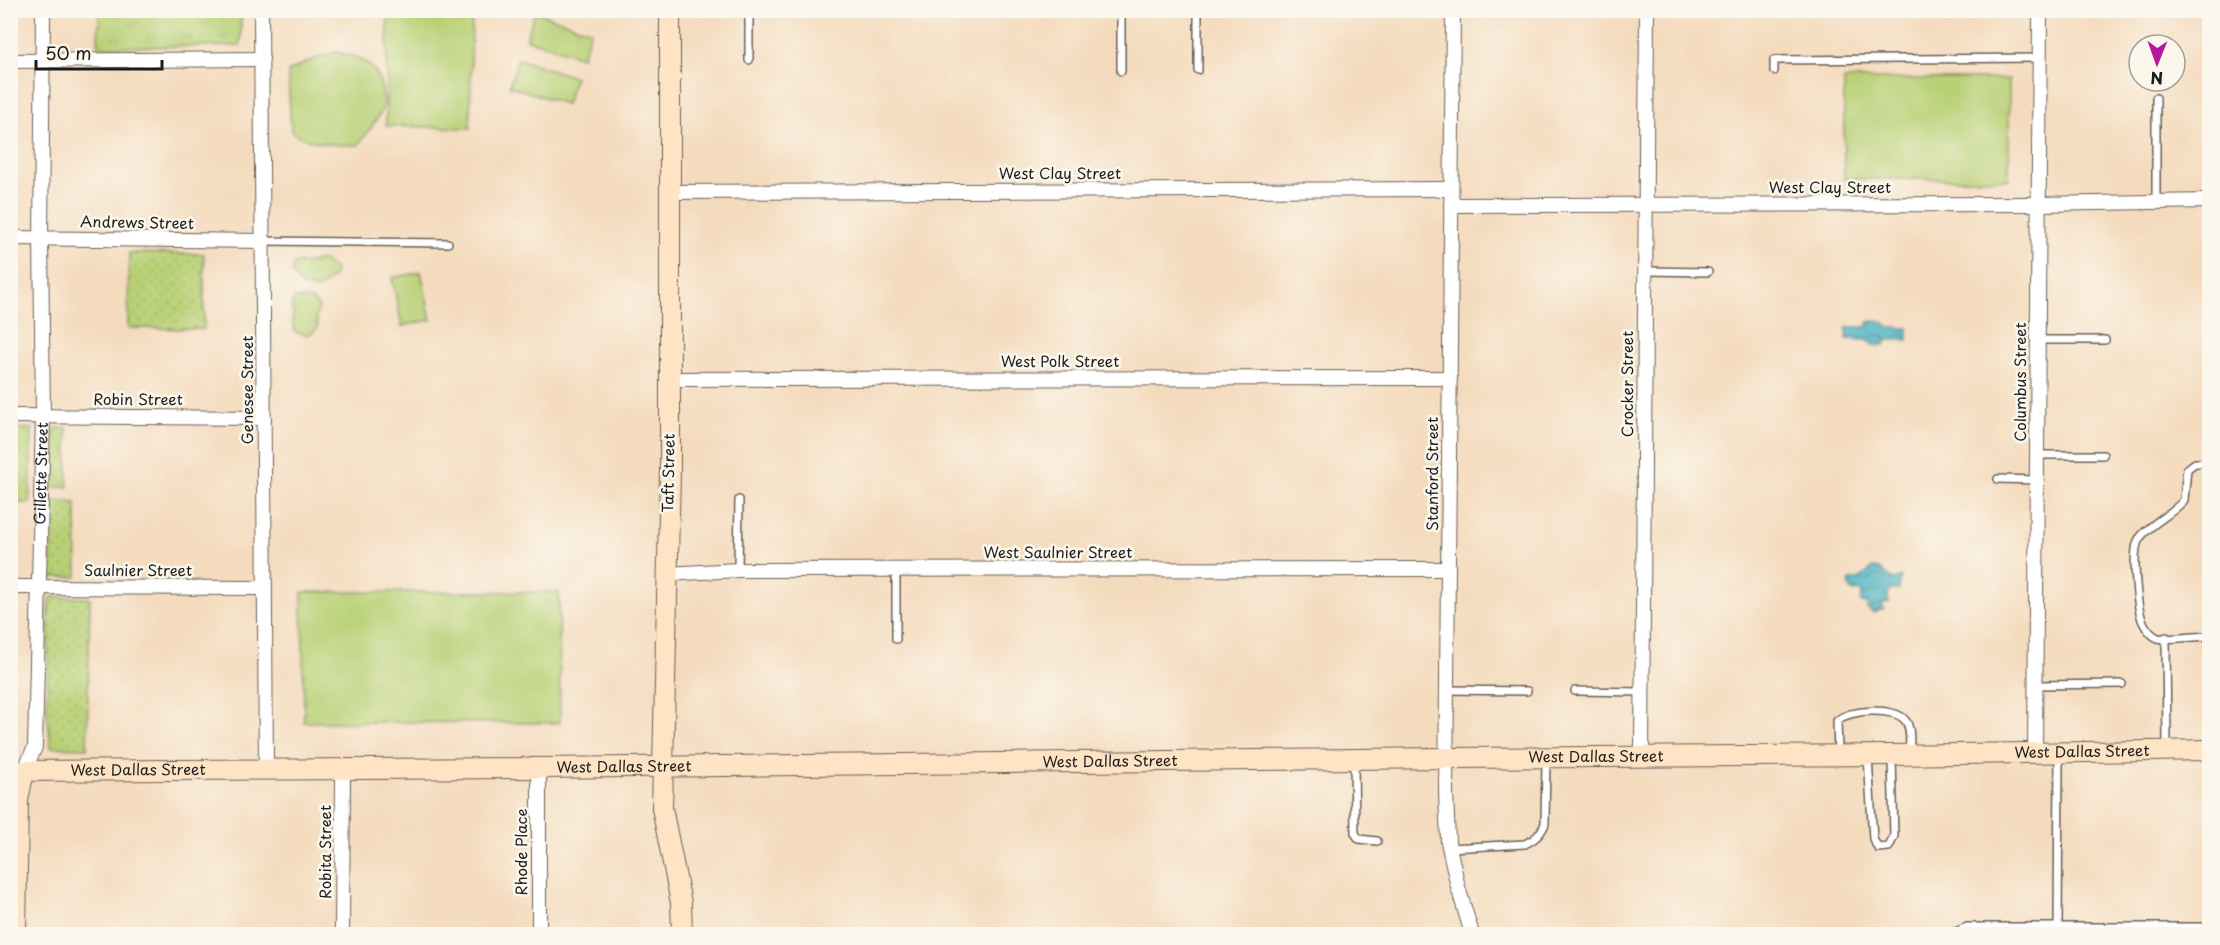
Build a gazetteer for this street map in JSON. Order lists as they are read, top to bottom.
{
  "streets": {
    "main road": ["Taft Street", "Gillette Street", "West Dallas Street"],
    "street": [
      "West Clay Street",
      "Andrews Street",
      "West Polk Street",
      "Columbus Street",
      "Crocker Street",
      "Genesee Street",
      "Robin Street",
      "Stanford Street",
      "West Saulnier Street",
      "Saulnier Street",
      "Robita Street",
      "Rhode Place"
    ]
  },
  "crossings": [
    ["West Clay Street", "Columbus Street"],
    ["West Clay Street", "Crocker Street"],
    ["West Clay Street", "Taft Street"],
    ["West Clay Street", "Stanford Street"],
    ["Andrews Street", "Genesee Street"],
    ["Andrews Street", "Gillette Street"],
    ["West Polk Street", "Taft Street"],
    ["West Polk Street", "Stanford Street"],
    ["Columbus Street", "West Dallas Street"],
    ["Crocker Street", "West Dallas Street"],
    ["Genesee Street", "Robin Street"],
    ["Genesee Street", "Saulnier Street"],
    ["Genesee Street", "West Dallas Street"],
    ["Robin Street", "Gillette Street"],
    ["Taft Street", "West Saulnier Street"],
    ["Taft Street", "West Dallas Street"],
    ["Gillette Street", "Saulnier Street"],
    ["Gillette Street", "West Dallas Street"],
    ["Stanford Street", "West Saulnier Street"],
    ["Stanford Street", "West Dallas Street"],
    ["West Dallas Street", "Robita Street"],
    ["West Dallas Street", "Rhode Place"]
  ],
  "scale_bar": "50 m",
  "north": "bottom"
}
